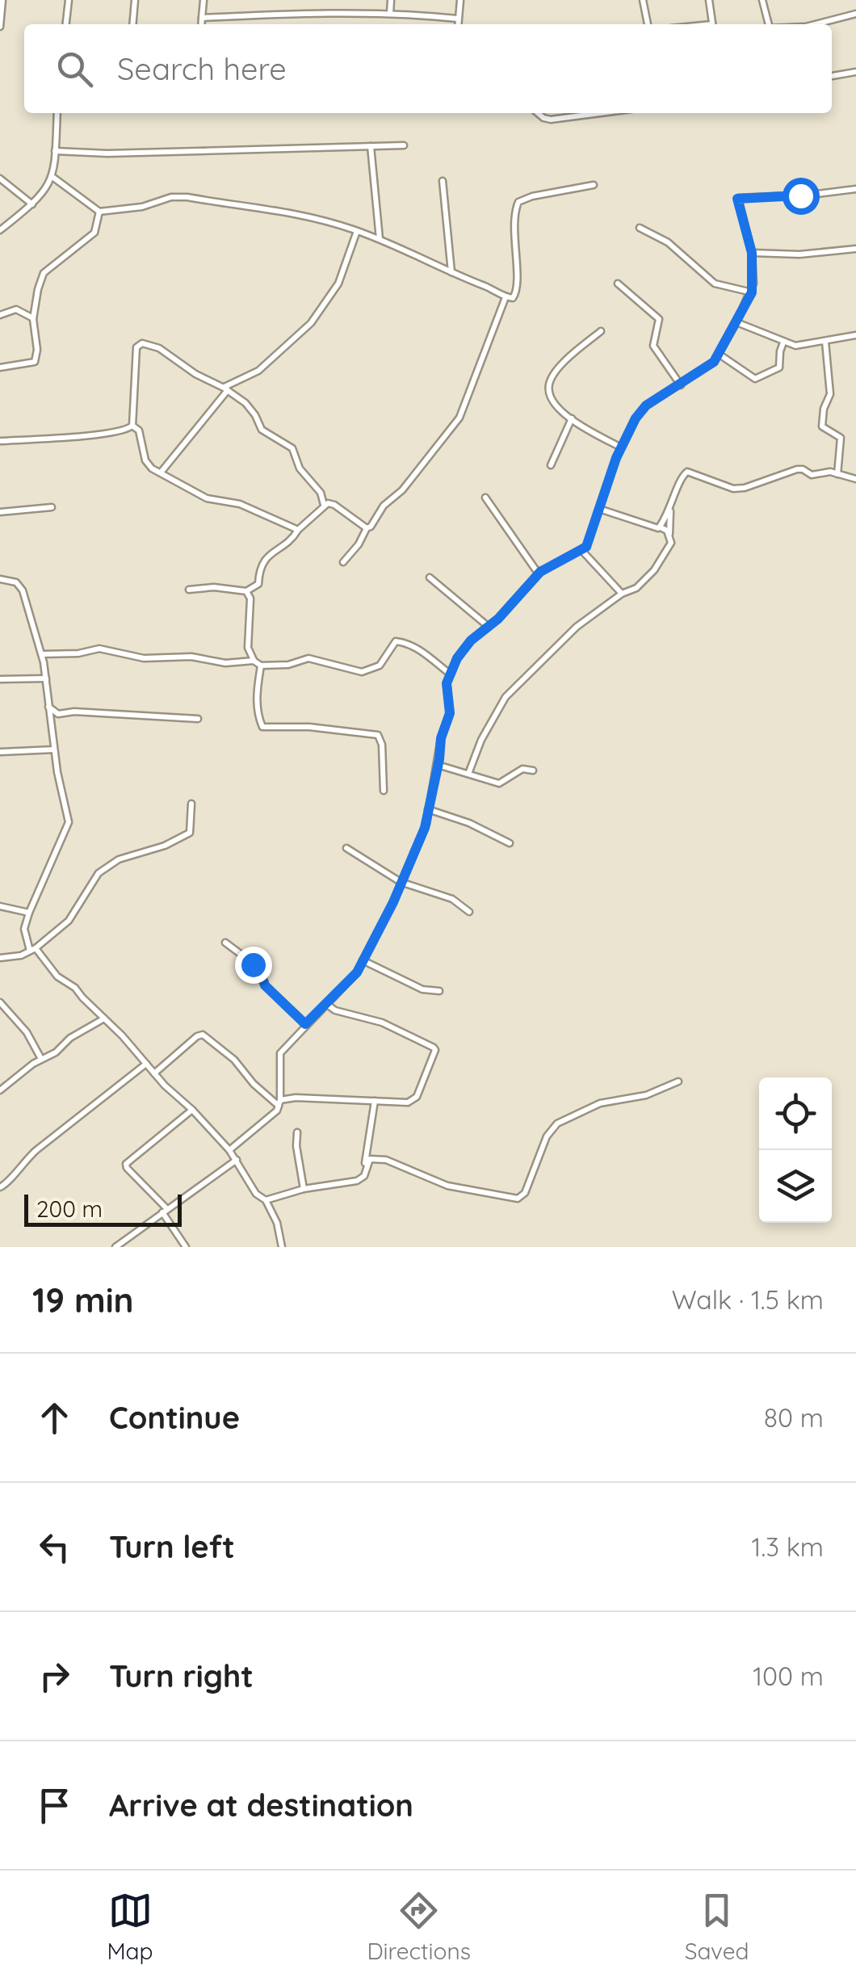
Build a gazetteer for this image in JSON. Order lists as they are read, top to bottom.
{
  "scale_bar": "200 m",
  "page": {
    "search": "Search here",
    "scale": "200 m",
    "heading": ["19 min", "Walk · 1.5 km"],
    "list": [
      ["Continue", "80 m"],
      ["Turn left", "1.3 km"],
      ["Turn right", "100 m"],
      "Arrive at destination"
    ],
    "nav": ["Map", "Directions", "Saved"]
  }
}
